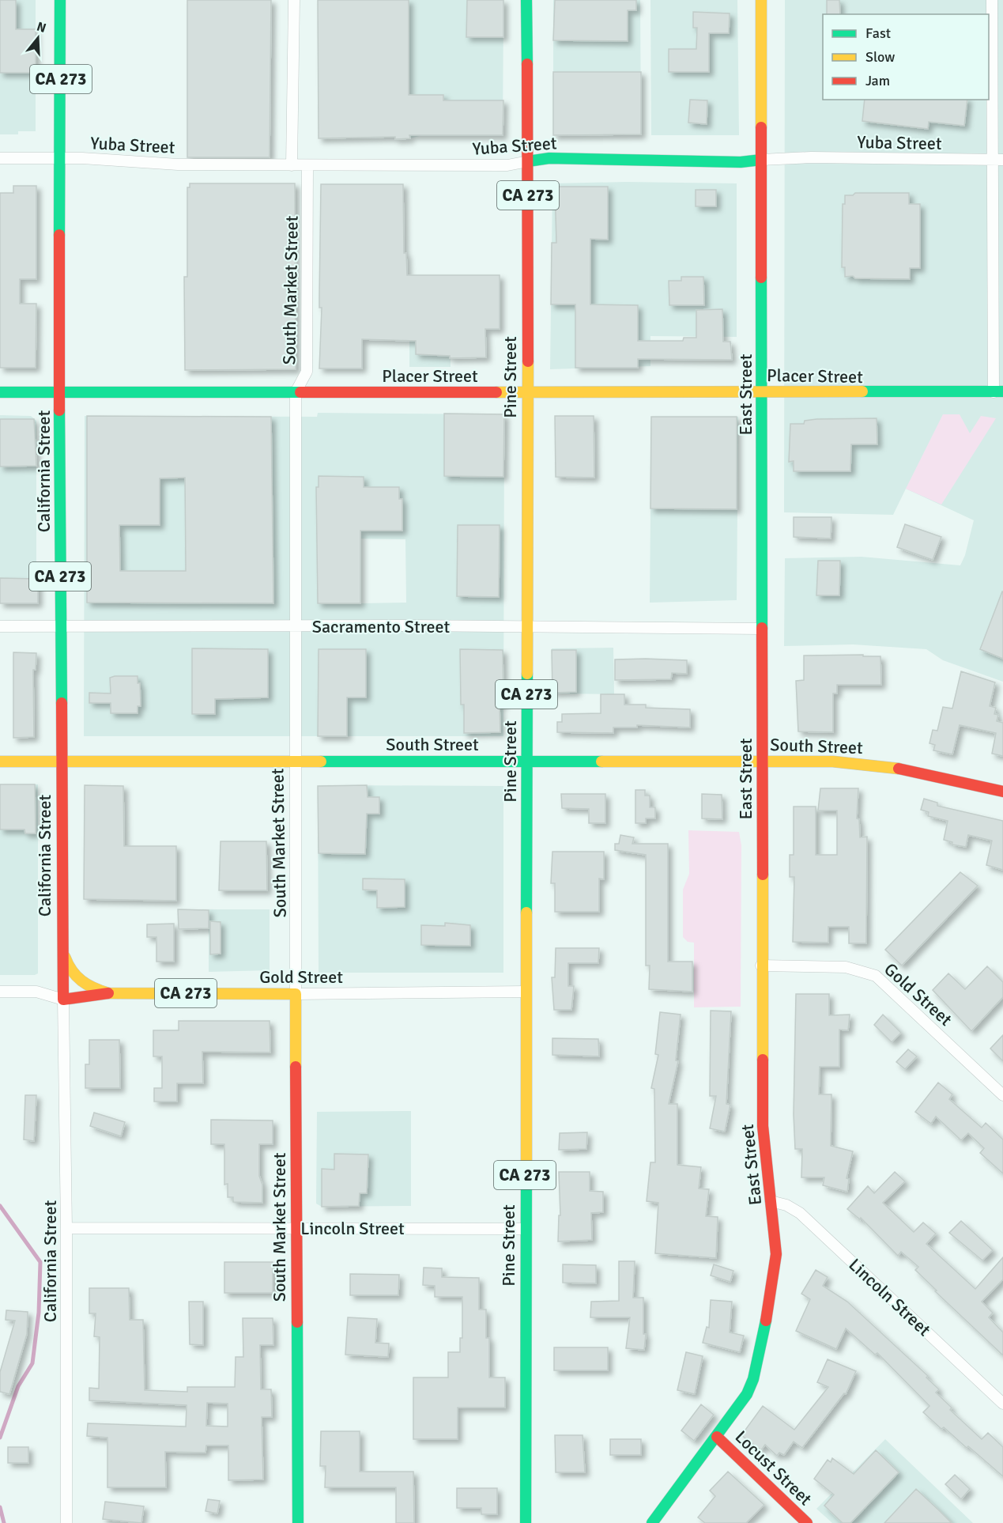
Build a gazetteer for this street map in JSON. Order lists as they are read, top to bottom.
{
  "streets": {
    "main road": [
      "CA 273",
      "Yuba Street",
      "South Market Street",
      "Placer Street",
      "Pine Street",
      "East Street",
      "California Street",
      "South Street",
      "Gold Street",
      "Locust Street"
    ],
    "street": ["Sacramento Street", "Lincoln Street"]
  },
  "crossings": [
    ["CA 273", "California Street"],
    ["CA 273", "Gold Street"],
    ["Yuba Street", "South Market Street"],
    ["Yuba Street", "Pine Street"],
    ["Yuba Street", "East Street"],
    ["Yuba Street", "California Street"],
    ["South Market Street", "Placer Street"],
    ["South Market Street", "Sacramento Street"],
    ["South Market Street", "South Street"],
    ["South Market Street", "Gold Street"],
    ["South Market Street", "Lincoln Street"],
    ["Placer Street", "Pine Street"],
    ["Placer Street", "East Street"],
    ["Placer Street", "California Street"],
    ["Pine Street", "Sacramento Street"],
    ["Pine Street", "South Street"],
    ["Pine Street", "Gold Street"],
    ["Pine Street", "Lincoln Street"],
    ["East Street", "Sacramento Street"],
    ["East Street", "South Street"],
    ["East Street", "Gold Street"],
    ["East Street", "Lincoln Street"],
    ["East Street", "Locust Street"],
    ["California Street", "Sacramento Street"],
    ["California Street", "South Street"],
    ["California Street", "Gold Street"],
    ["California Street", "Lincoln Street"]
  ],
  "legend": ["Fast", "Slow", "Jam"],
  "north": "top"
}
